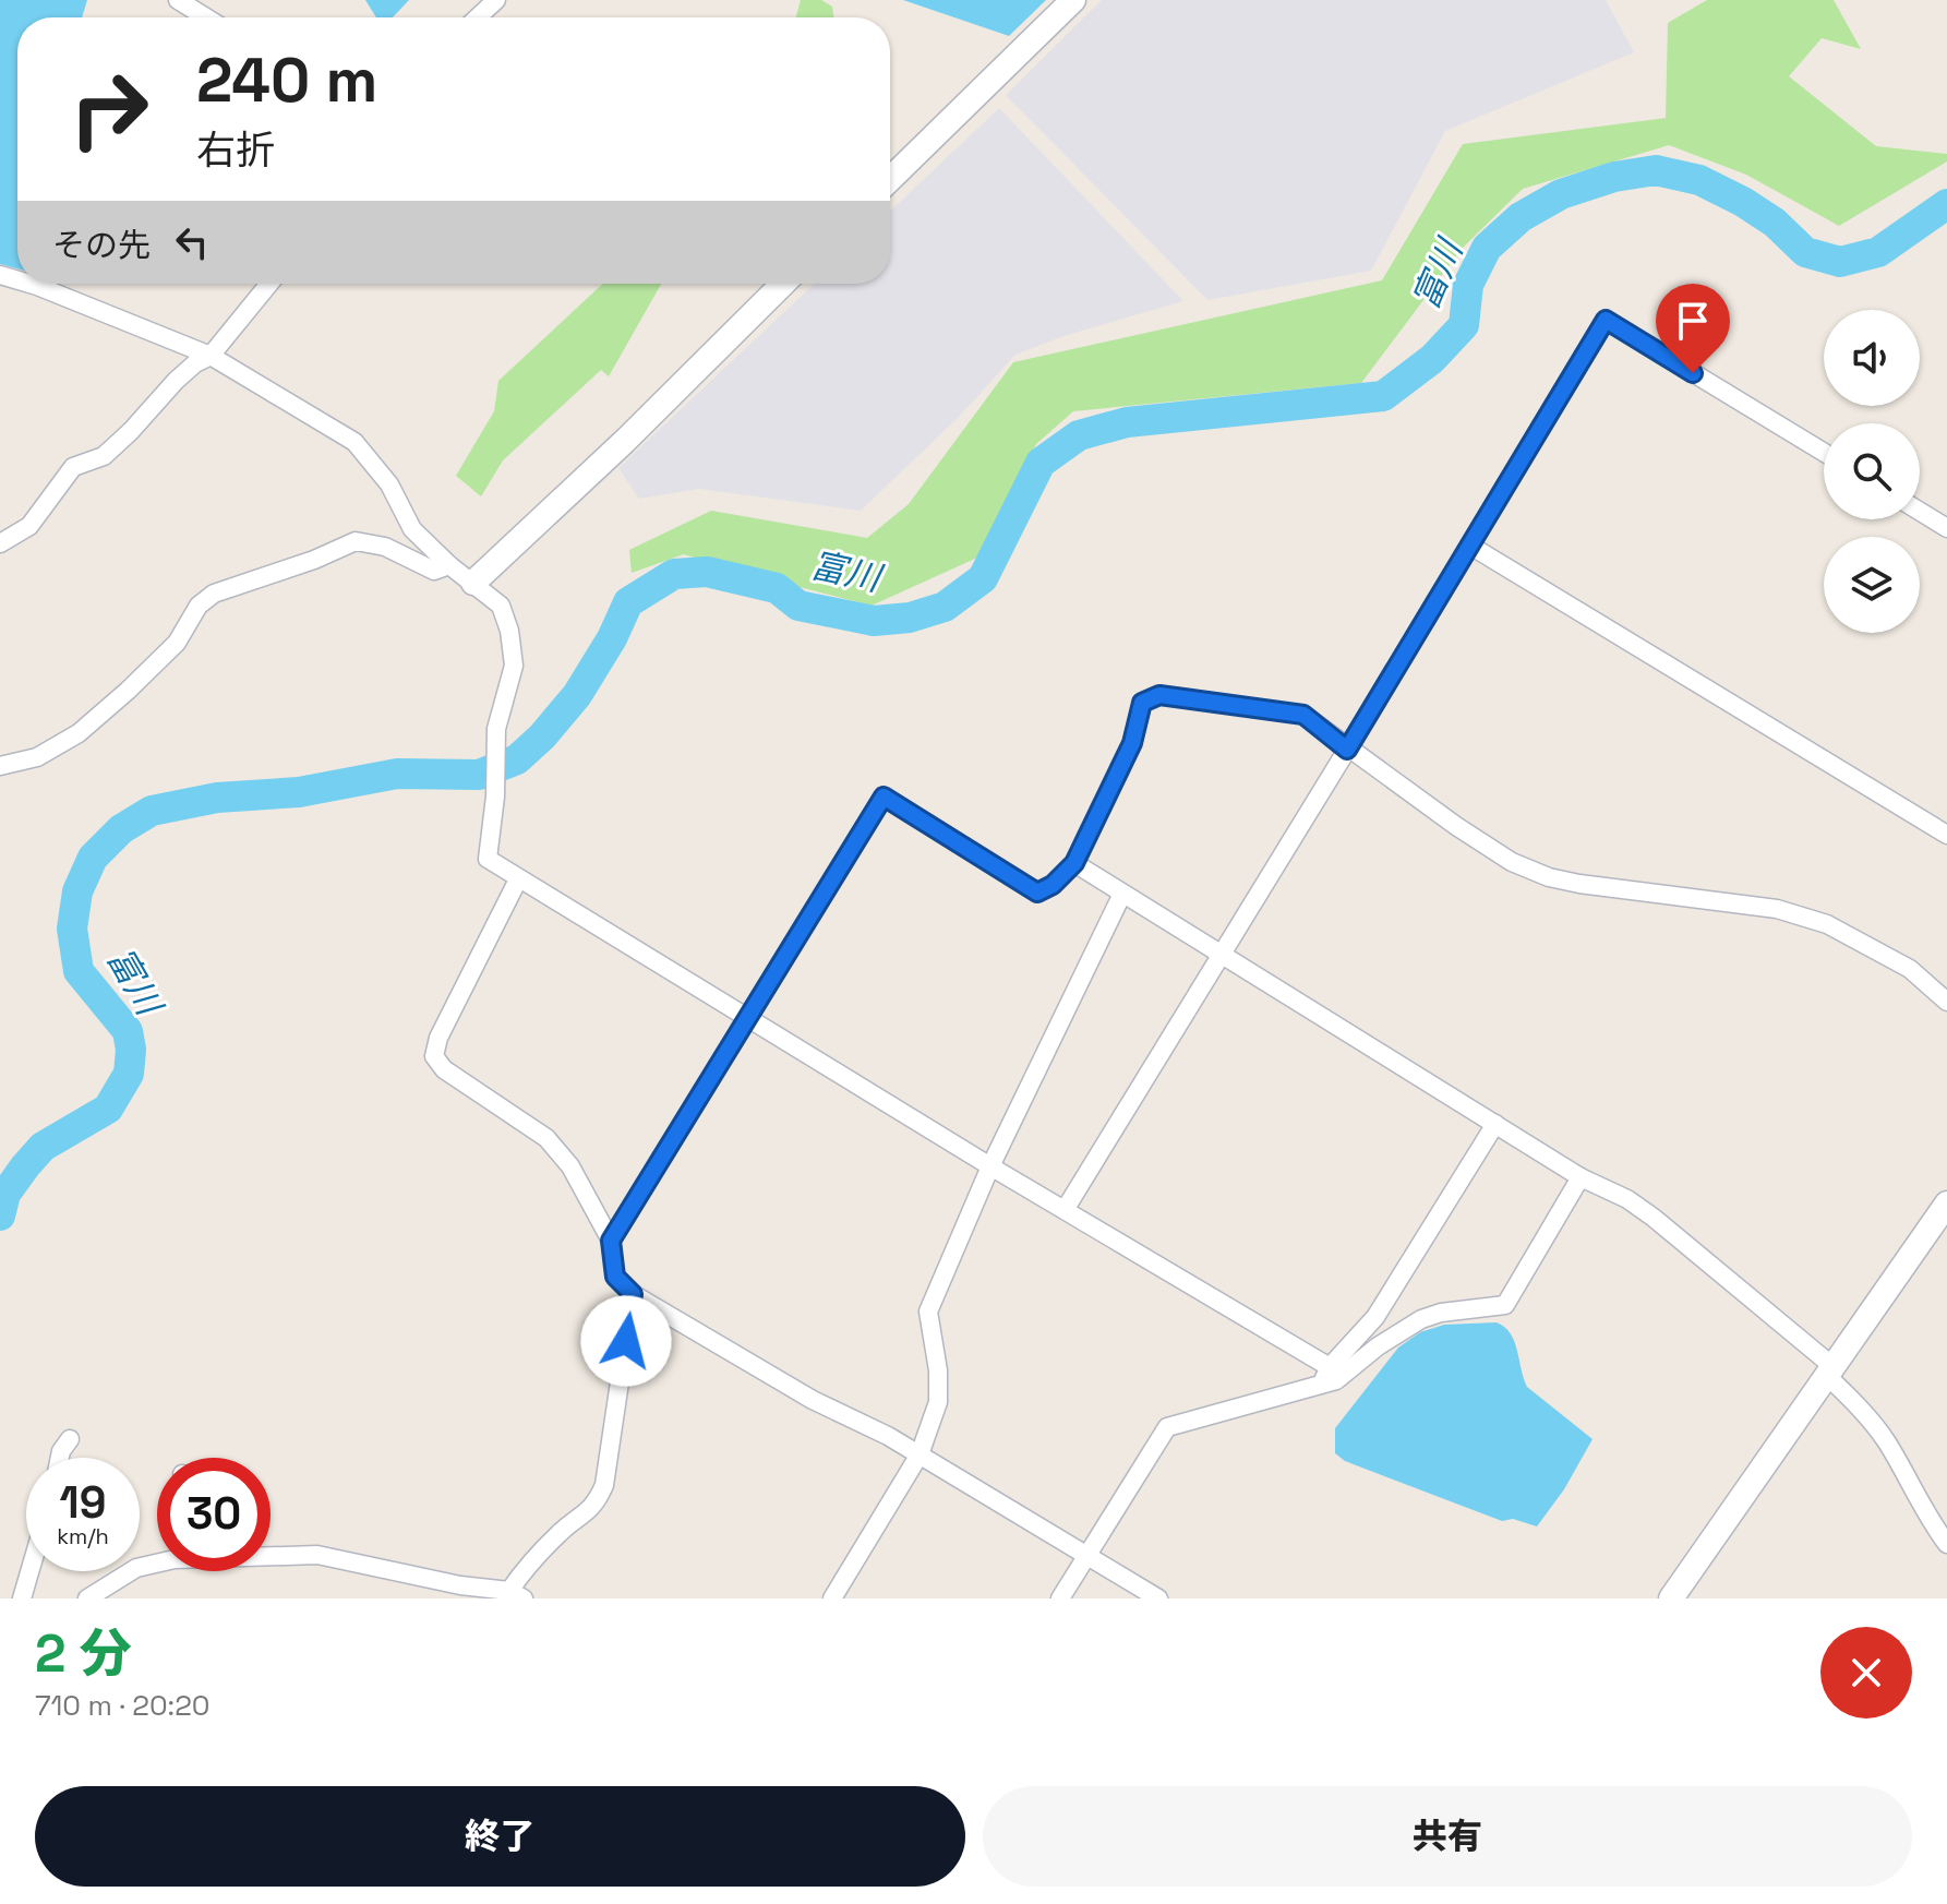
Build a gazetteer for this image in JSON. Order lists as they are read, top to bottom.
{
  "water": ["富川"],
  "page": {
    "turn": ["240 m", "右折"],
    "then": "その先",
    "speed": "19 km/h",
    "limit": "30",
    "heading": ["2 分", "710 m · 20:20"],
    "buttons": ["終了", "共有"]
  }
}
